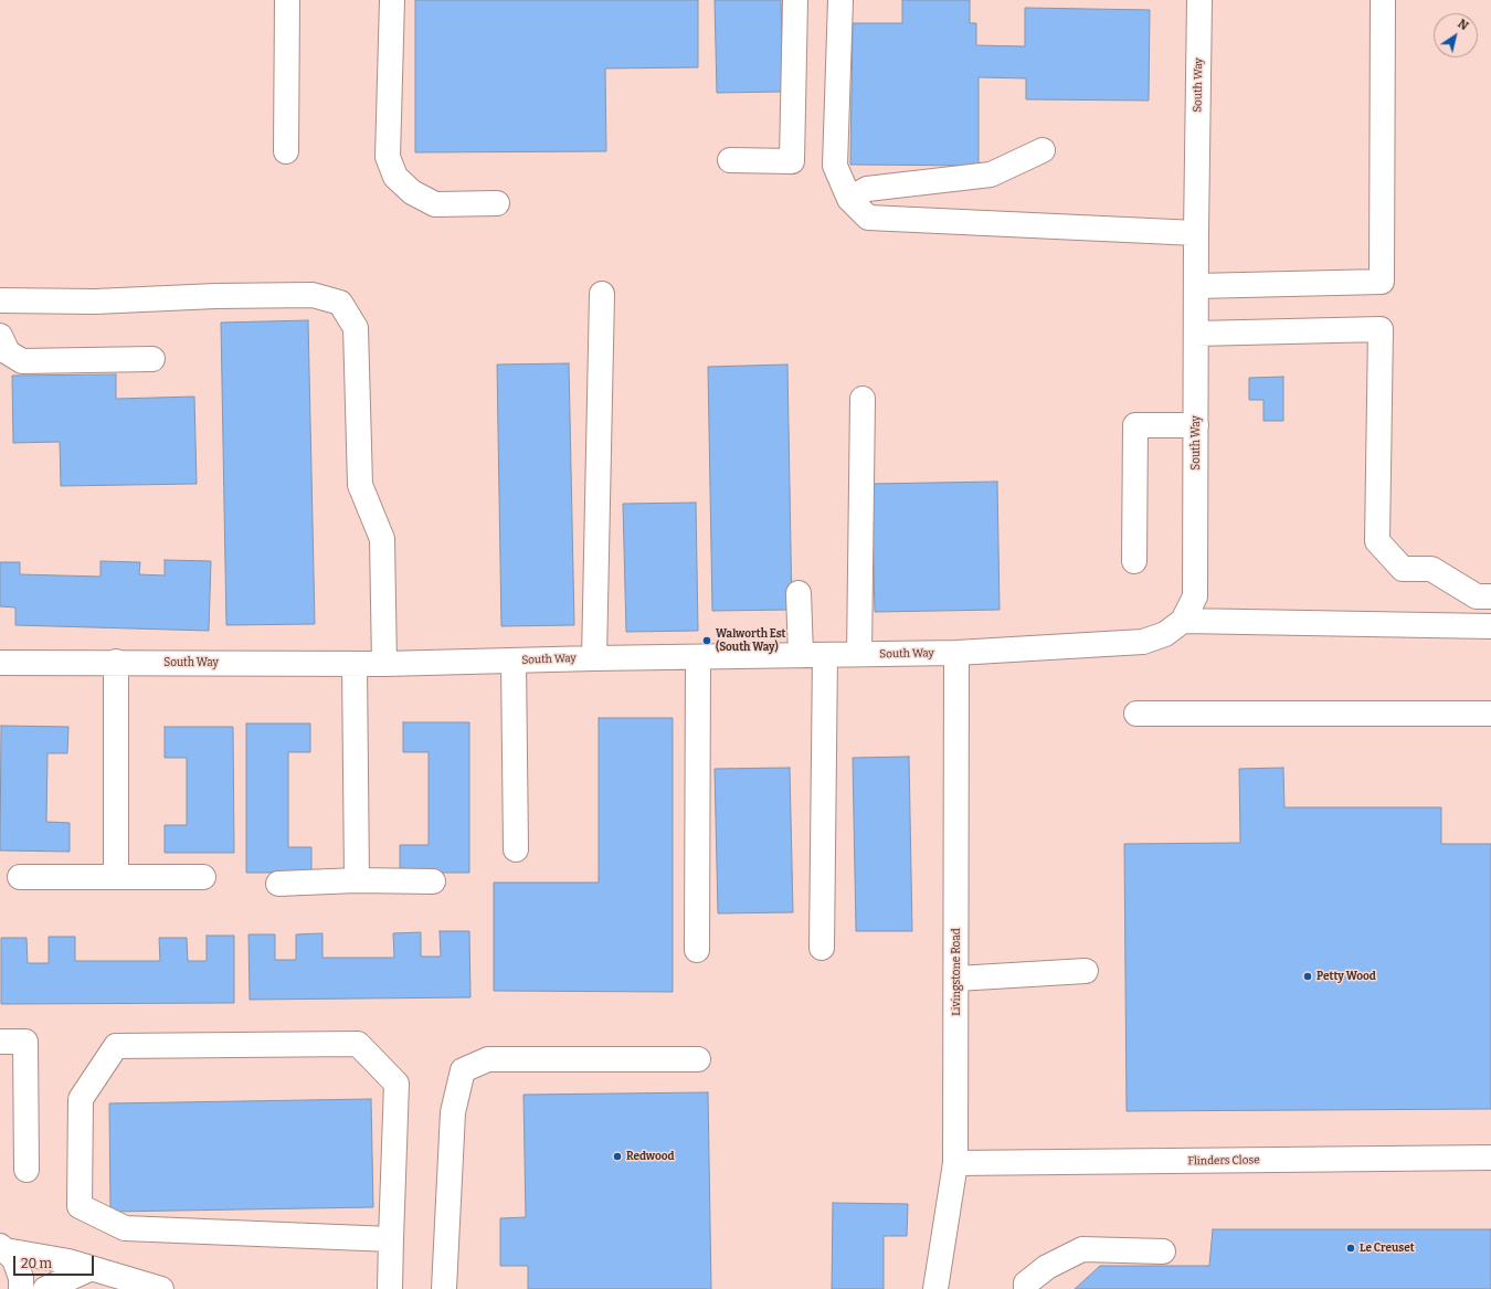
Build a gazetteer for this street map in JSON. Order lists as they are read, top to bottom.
{
  "streets": {
    "street": ["South Way", "Livingstone Road", "Flinders Close"]
  },
  "crossings": [
    ["South Way", "Livingstone Road"],
    ["Livingstone Road", "Flinders Close"]
  ],
  "places": [
    "Walworth Est (South Way)",
    "Petty Wood",
    "Redwood",
    "Le Creuset"
  ],
  "scale_bar": "20 m",
  "north": "top right"
}
